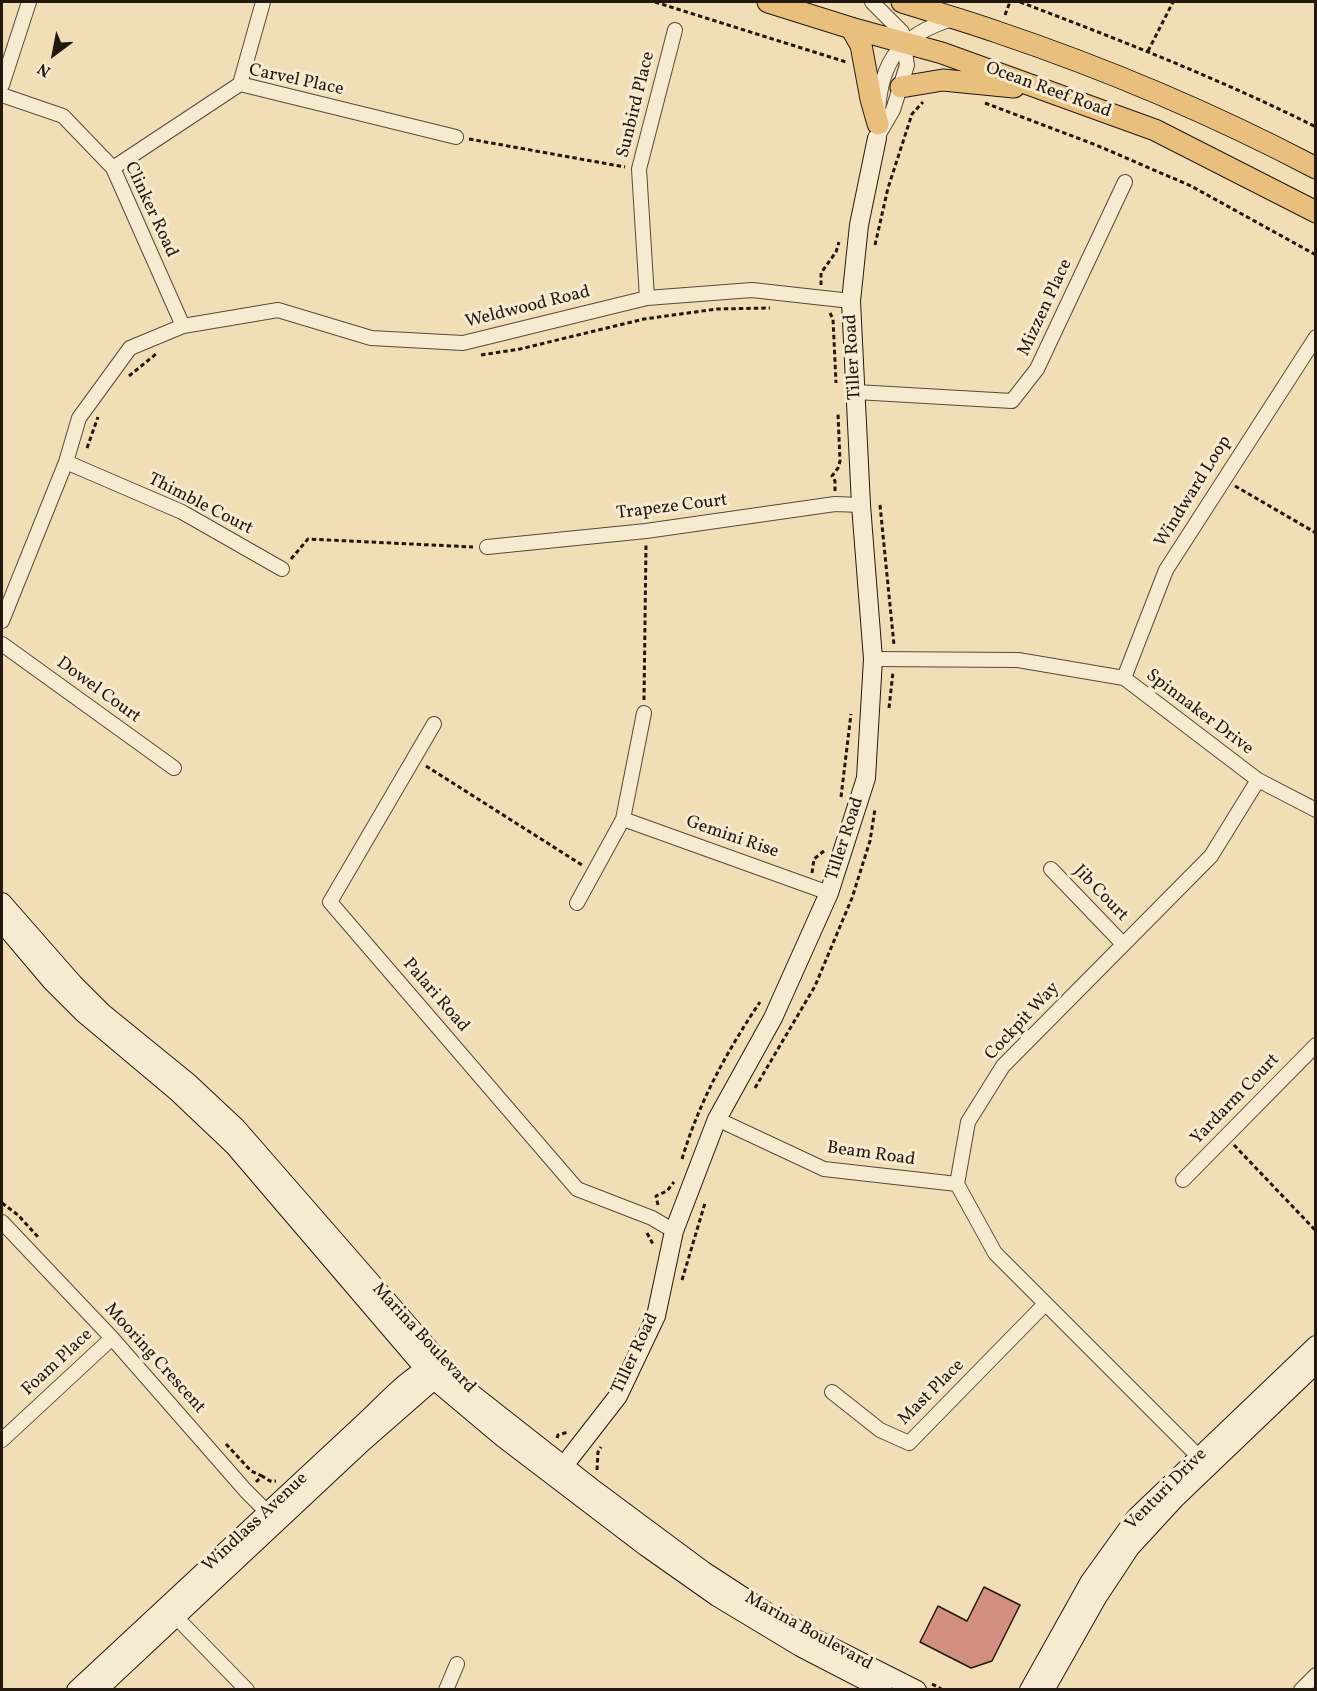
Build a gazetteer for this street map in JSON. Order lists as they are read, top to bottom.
{
  "streets": {
    "main road": ["Ocean Reef Road"],
    "street": [
      "Carvel Place",
      "Sunbird Place",
      "Clinker Road",
      "Weldwood Road",
      "Mizzen Place",
      "Tiller Road",
      "Windward Loop",
      "Thimble Court",
      "Trapeze Court",
      "Dowel Court",
      "Spinnaker Drive",
      "Gemini Rise",
      "Jib Court",
      "Palari Road",
      "Cockpit Way",
      "Yardarm Court",
      "Beam Road",
      "Marina Boulevard",
      "Mooring Crescent",
      "Foam Place",
      "Mast Place",
      "Venturi Drive",
      "Windlass Avenue"
    ]
  },
  "crossings": [
    ["Carvel Place", "Clinker Road"],
    ["Ocean Reef Road", "Tiller Road"],
    ["Sunbird Place", "Weldwood Road"],
    ["Clinker Road", "Weldwood Road"],
    ["Weldwood Road", "Tiller Road"],
    ["Weldwood Road", "Thimble Court"],
    ["Mizzen Place", "Tiller Road"],
    ["Tiller Road", "Trapeze Court"],
    ["Tiller Road", "Spinnaker Drive"],
    ["Tiller Road", "Gemini Rise"],
    ["Tiller Road", "Palari Road"],
    ["Tiller Road", "Beam Road"],
    ["Tiller Road", "Marina Boulevard"],
    ["Windward Loop", "Spinnaker Drive"],
    ["Spinnaker Drive", "Cockpit Way"],
    ["Jib Court", "Cockpit Way"],
    ["Cockpit Way", "Beam Road"],
    ["Marina Boulevard", "Windlass Avenue"],
    ["Mooring Crescent", "Foam Place"],
    ["Mooring Crescent", "Windlass Avenue"]
  ],
  "north": "bottom left"
}
